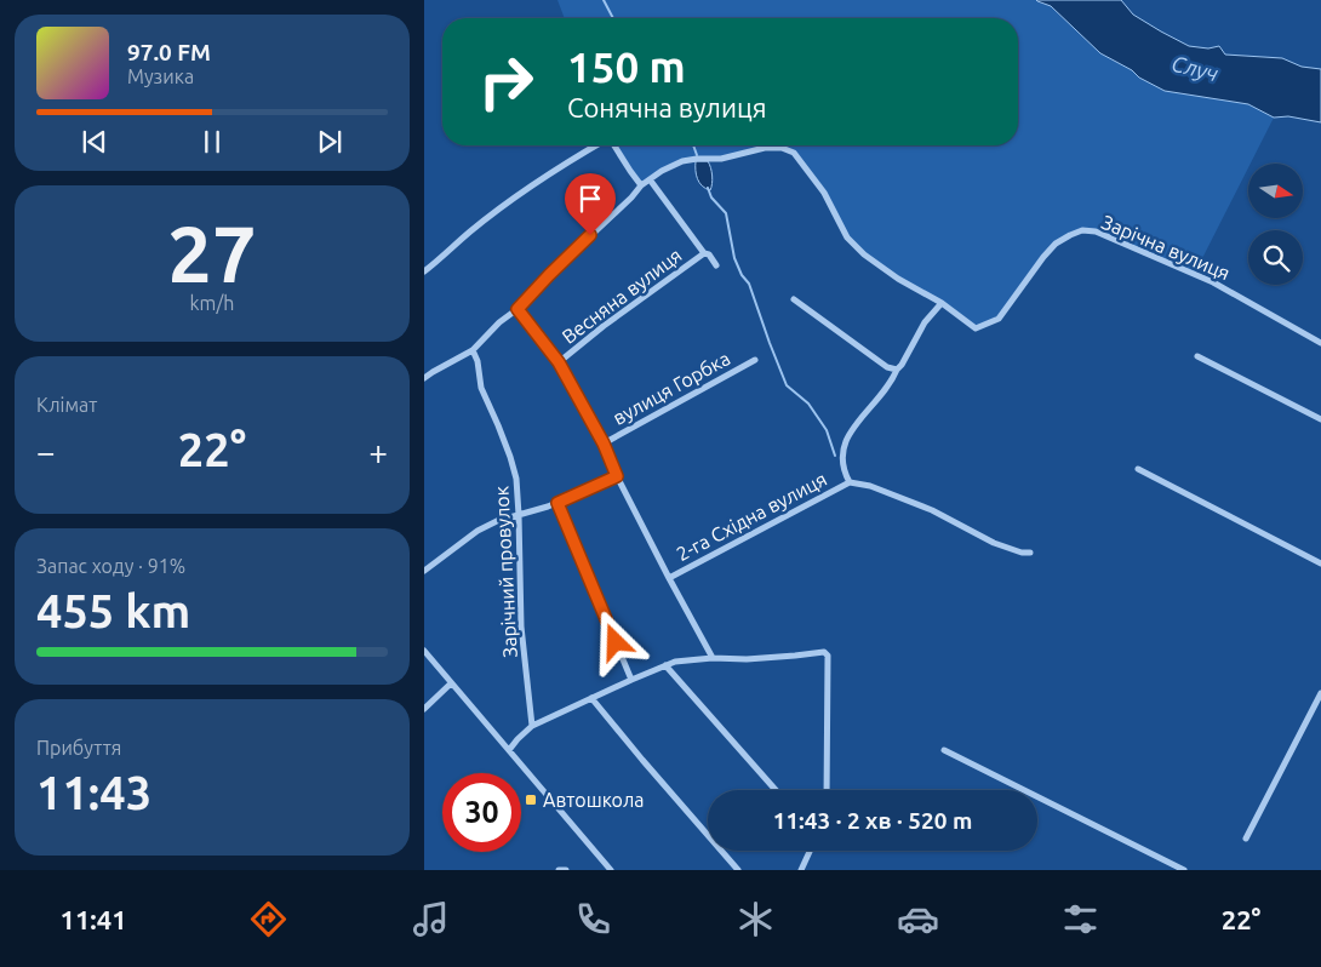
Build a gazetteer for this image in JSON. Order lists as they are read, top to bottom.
{
  "streets": {
    "street": [
      "Зарічна вулиця",
      "Весняна вулиця",
      "вулиця Горбка",
      "2-га Східна вулиця",
      "Зарічний провулок"
    ]
  },
  "crossings": [
    ["Зарічна вулиця", "Весняна вулиця"],
    ["Зарічна вулиця", "2-га Східна вулиця"],
    ["Зарічна вулиця", "Зарічний провулок"]
  ],
  "water": ["Случ"],
  "places": {
    "transit": ["Автошкола"]
  },
  "north": "right",
  "page": {
    "turn": ["150 m", "Сонячна вулиця"],
    "song": ["97.0 FM", "Музика"],
    "tile": [
      ["27", "km/h"],
      "Клімат",
      ["Запас ходу · 91%", "455 km"],
      ["Прибуття", "11:43"]
    ],
    "heat": ["−", "22°", "+"],
    "limit": "30",
    "trip": "11:43 · 2 хв · 520 m",
    "tabs": ["11:41", "22°"]
  }
}
